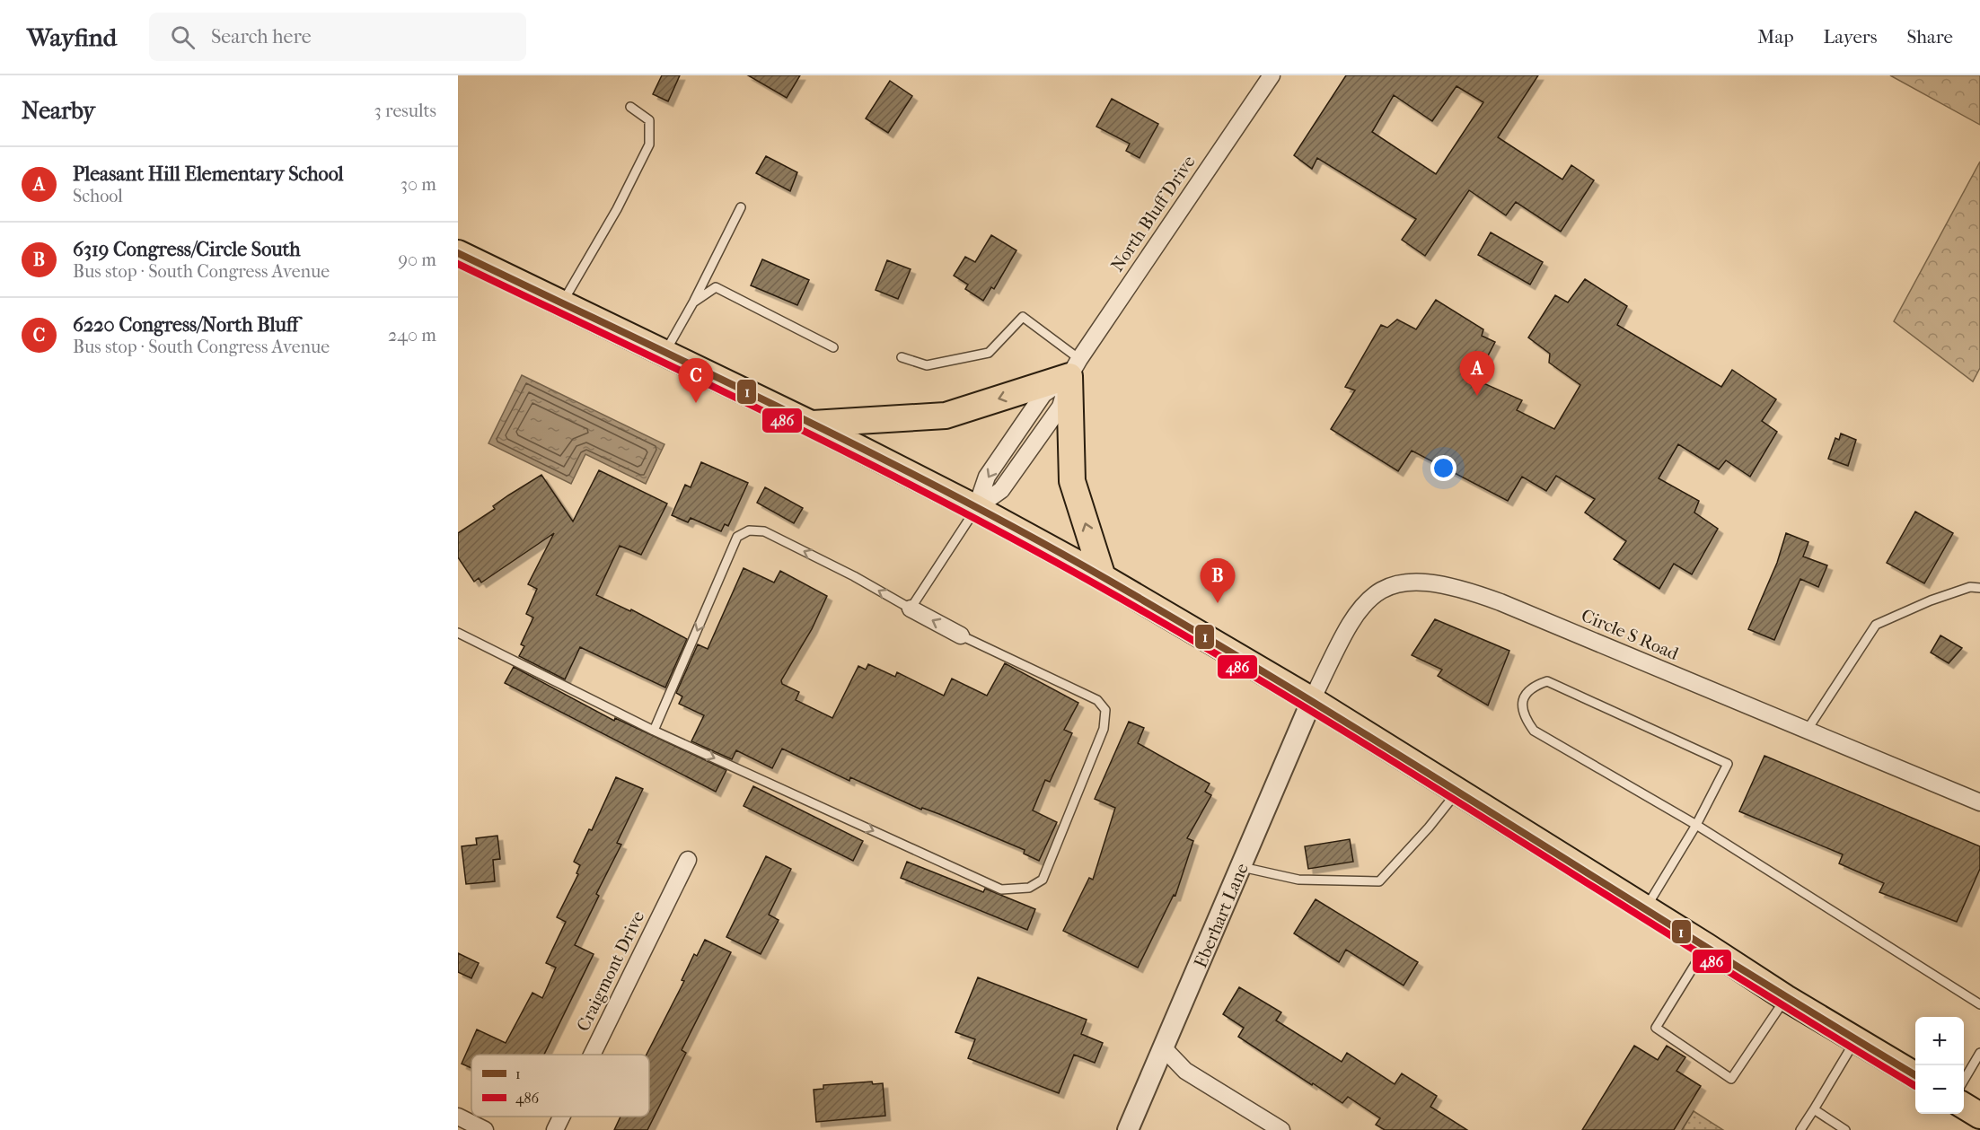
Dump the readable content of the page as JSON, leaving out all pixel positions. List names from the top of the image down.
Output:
{
  "streets": {
    "street": [
      "North Bluff Drive",
      "Circle S Road",
      "Eberhart Lane",
      "Craigmont Drive"
    ]
  },
  "crossings": [
    ["Circle S Road", "Eberhart Lane"]
  ],
  "lines": ["transit line 1", "transit line 486"],
  "legend": ["1", "486"],
  "page": {
    "header": "Wayfind",
    "search": "Search here",
    "nav": ["Map", "Layers", "Share"],
    "heading": ["Nearby", "3 results"],
    "list": [
      {
        "mark": "A",
        "name": "Pleasant Hill Elementary School",
        "note": "School",
        "value": "30 m"
      },
      {
        "mark": "B",
        "name": "6319 Congress/Circle South",
        "note": "Bus stop · South Congress Avenue",
        "value": "90 m"
      },
      {
        "mark": "C",
        "name": "6220 Congress/North Bluff",
        "note": "Bus stop · South Congress Avenue",
        "value": "240 m"
      }
    ],
    "pins": ["A", "C", "B"],
    "map_buttons": ["+", "−"]
  }
}
